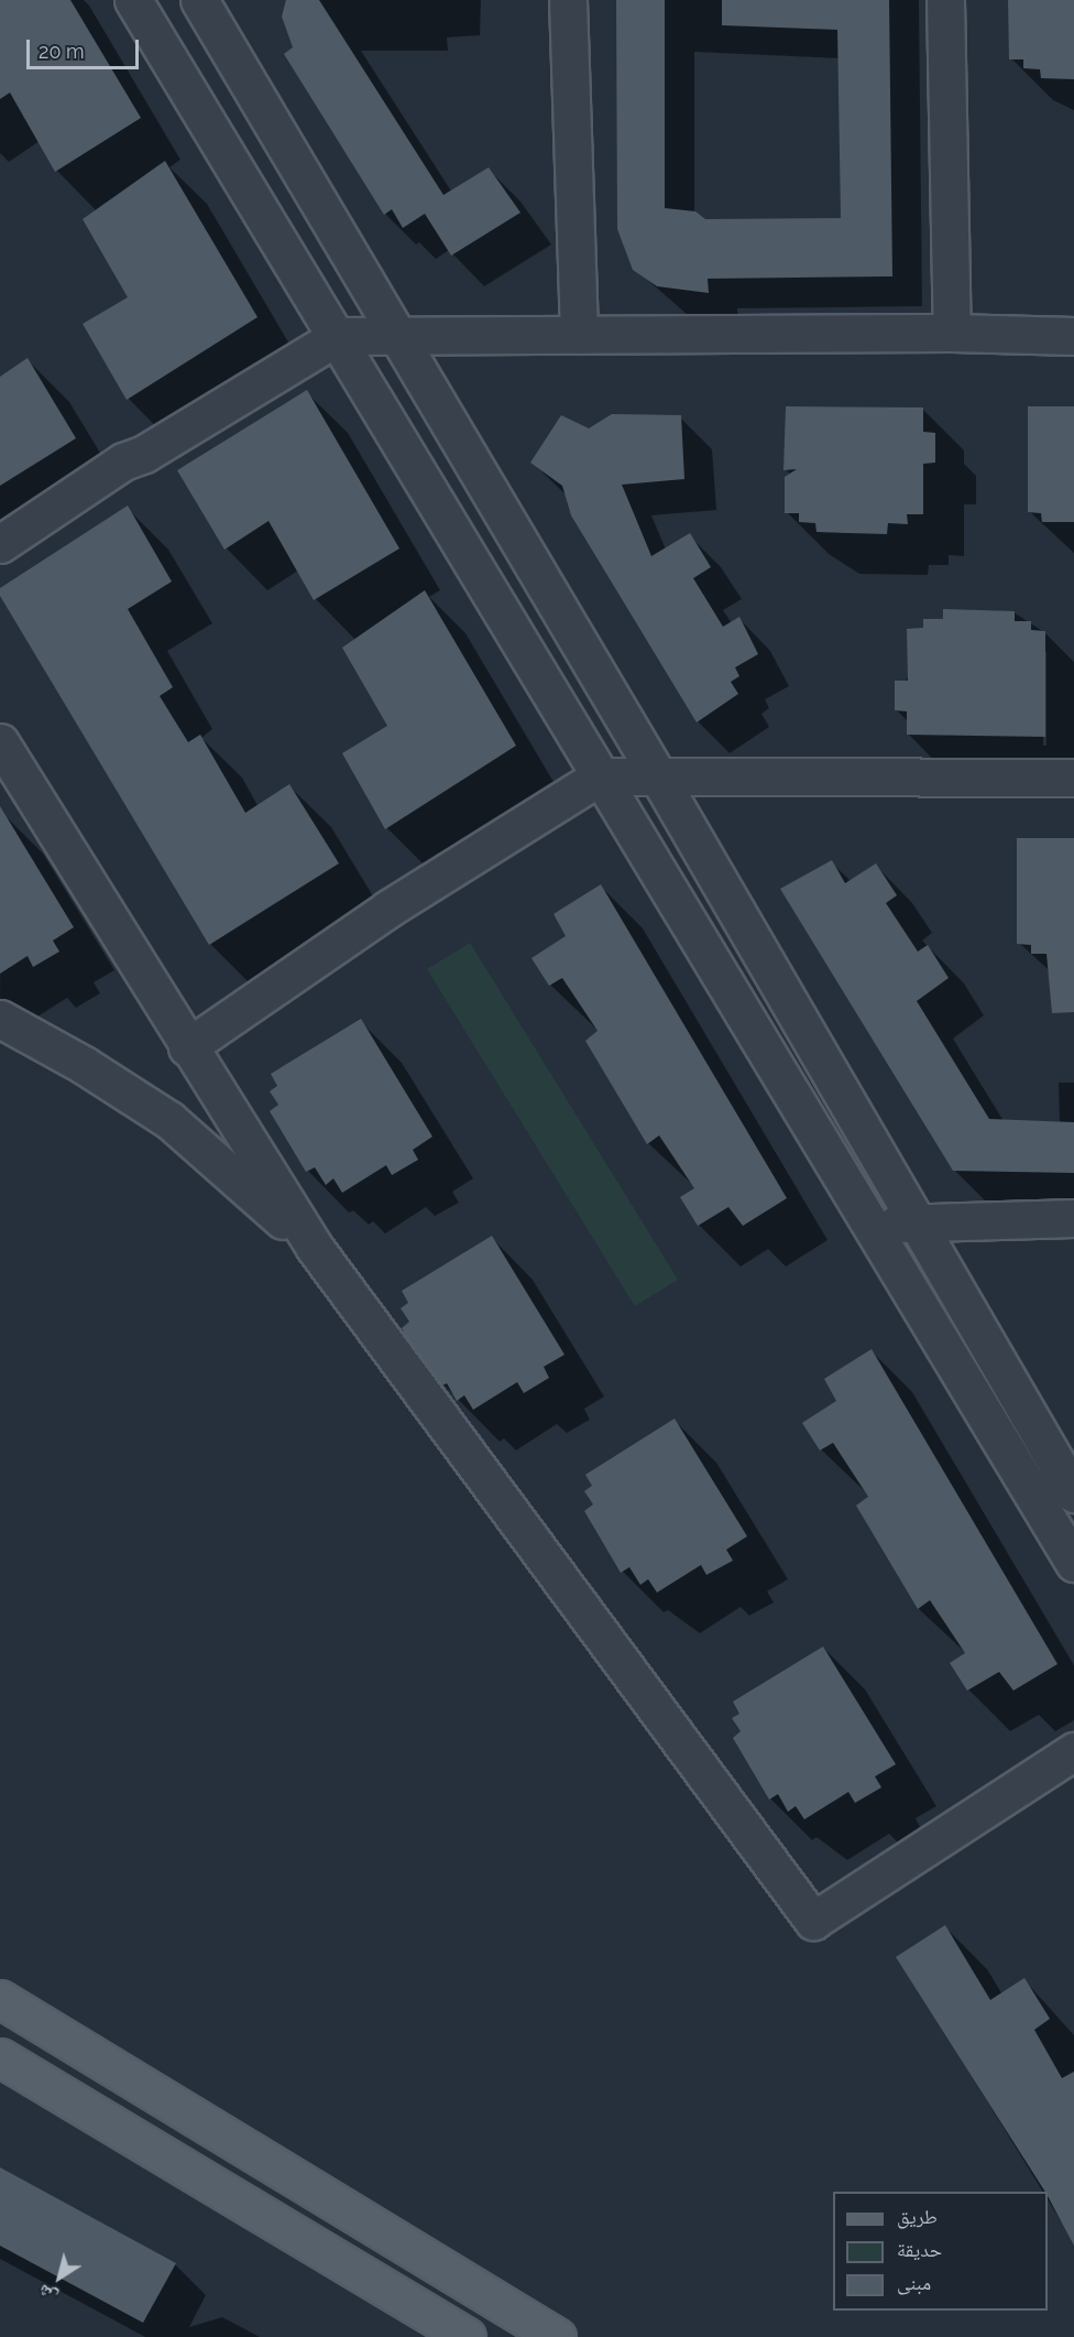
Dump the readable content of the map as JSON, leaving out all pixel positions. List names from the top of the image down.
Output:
{
  "legend": ["طريق", "حديقة", "مبنى"],
  "scale_bar": "20 m",
  "north": "bottom left"
}
